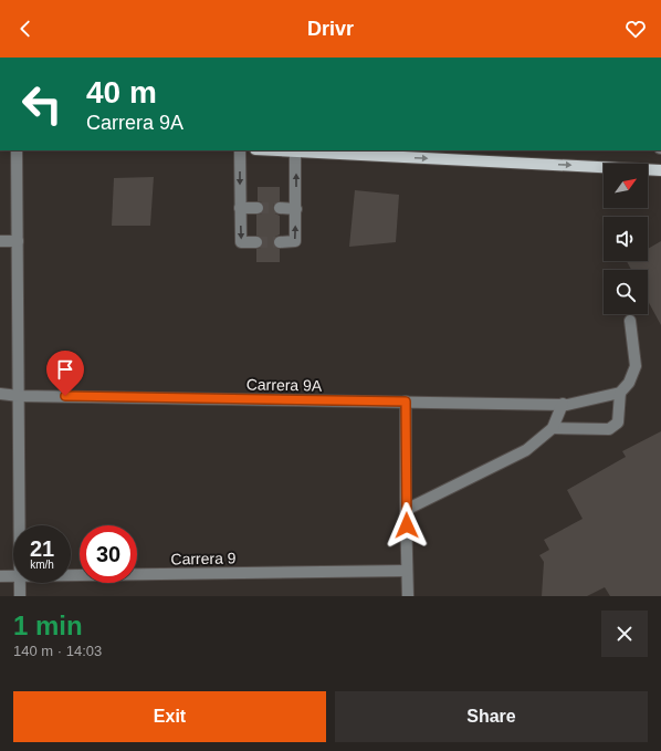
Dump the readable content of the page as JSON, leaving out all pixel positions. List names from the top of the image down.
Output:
{
  "streets": {
    "street": ["Carrera 9A", "Carrera 9"]
  },
  "north": "top right",
  "page": {
    "header": "Drivr",
    "turn": ["40 m", "Carrera 9A"],
    "speed": "21 km/h",
    "limit": "30",
    "heading": ["1 min", "140 m · 14:03"],
    "buttons": ["Exit", "Share"]
  }
}
